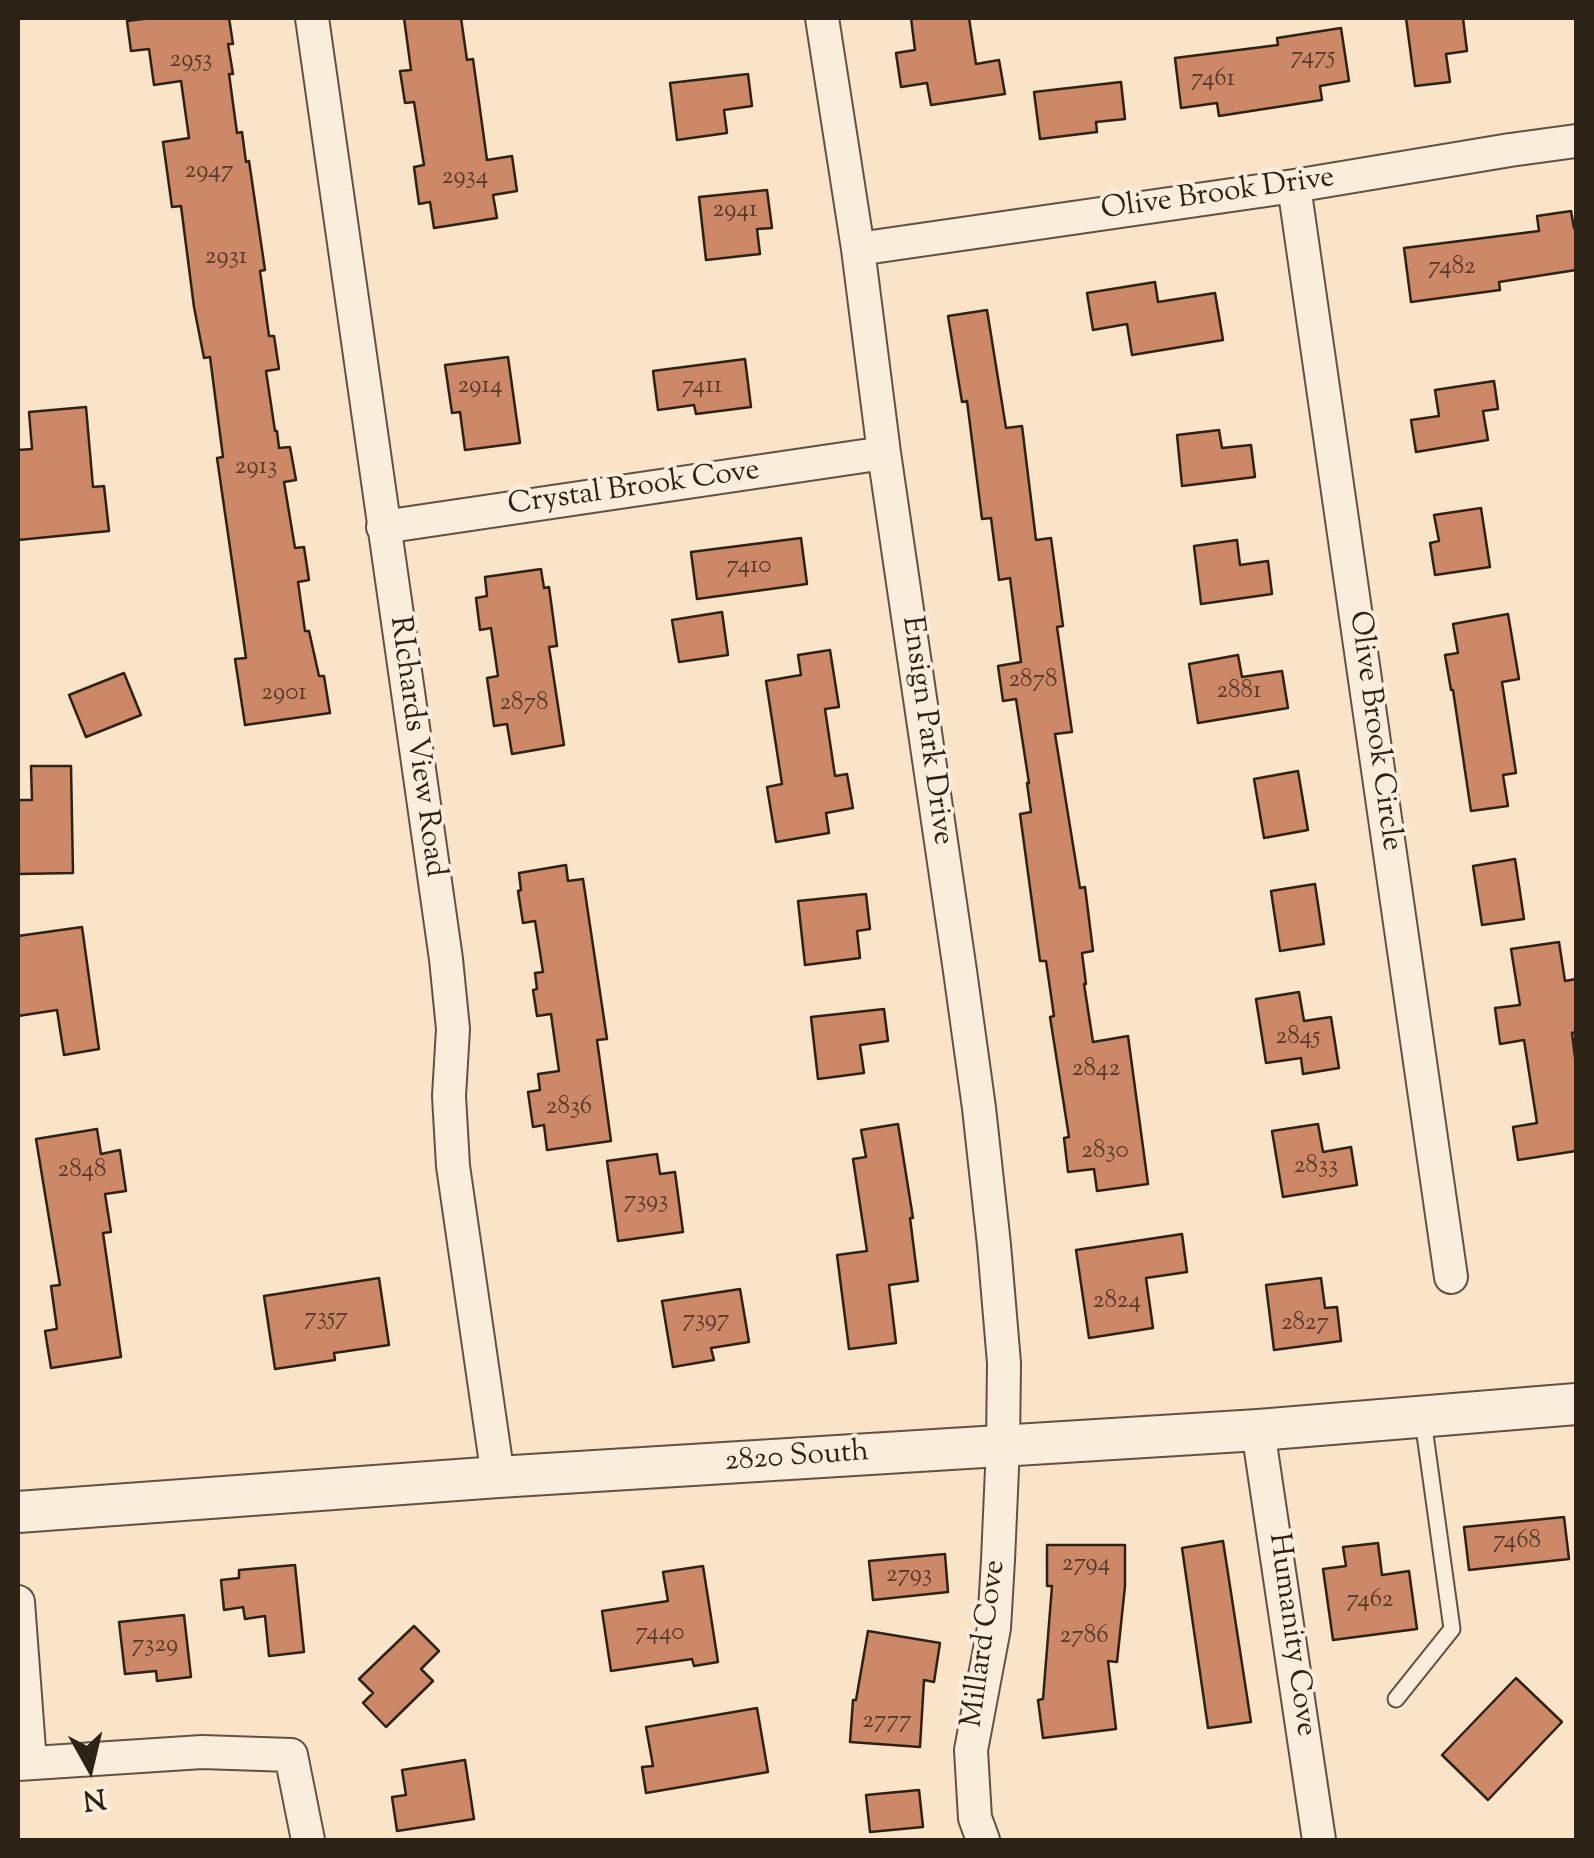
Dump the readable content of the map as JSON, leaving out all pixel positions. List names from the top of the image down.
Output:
{
  "streets": {
    "street": [
      "Olive Brook Drive",
      "Crystal Brook Cove",
      "Ensign Park Drive",
      "Olive Brook Circle",
      "RIchards View Road",
      "2820 South",
      "Humanity Cove",
      "Millard Cove"
    ]
  },
  "crossings": [
    ["Olive Brook Drive", "Ensign Park Drive"],
    ["Olive Brook Drive", "Olive Brook Circle"],
    ["Crystal Brook Cove", "Ensign Park Drive"],
    ["Crystal Brook Cove", "RIchards View Road"],
    ["Ensign Park Drive", "2820 South"],
    ["Ensign Park Drive", "Millard Cove"],
    ["RIchards View Road", "2820 South"],
    ["2820 South", "Humanity Cove"],
    ["2820 South", "Millard Cove"]
  ],
  "house_numbers": [
    "7475",
    "2953",
    "7461",
    "2947",
    "2934",
    "2941",
    "2931",
    "7482",
    "2914",
    "7411",
    "2913",
    "7410",
    "2878",
    "2881",
    "2901",
    "2878",
    "2845",
    "2842",
    "2836",
    "2830",
    "2833",
    "2848",
    "7393",
    "2824",
    "7357",
    "7397",
    "2827",
    "7468",
    "2794",
    "2793",
    "7462",
    "7440",
    "2786",
    "7329",
    "2777"
  ],
  "north": "bottom"
}
